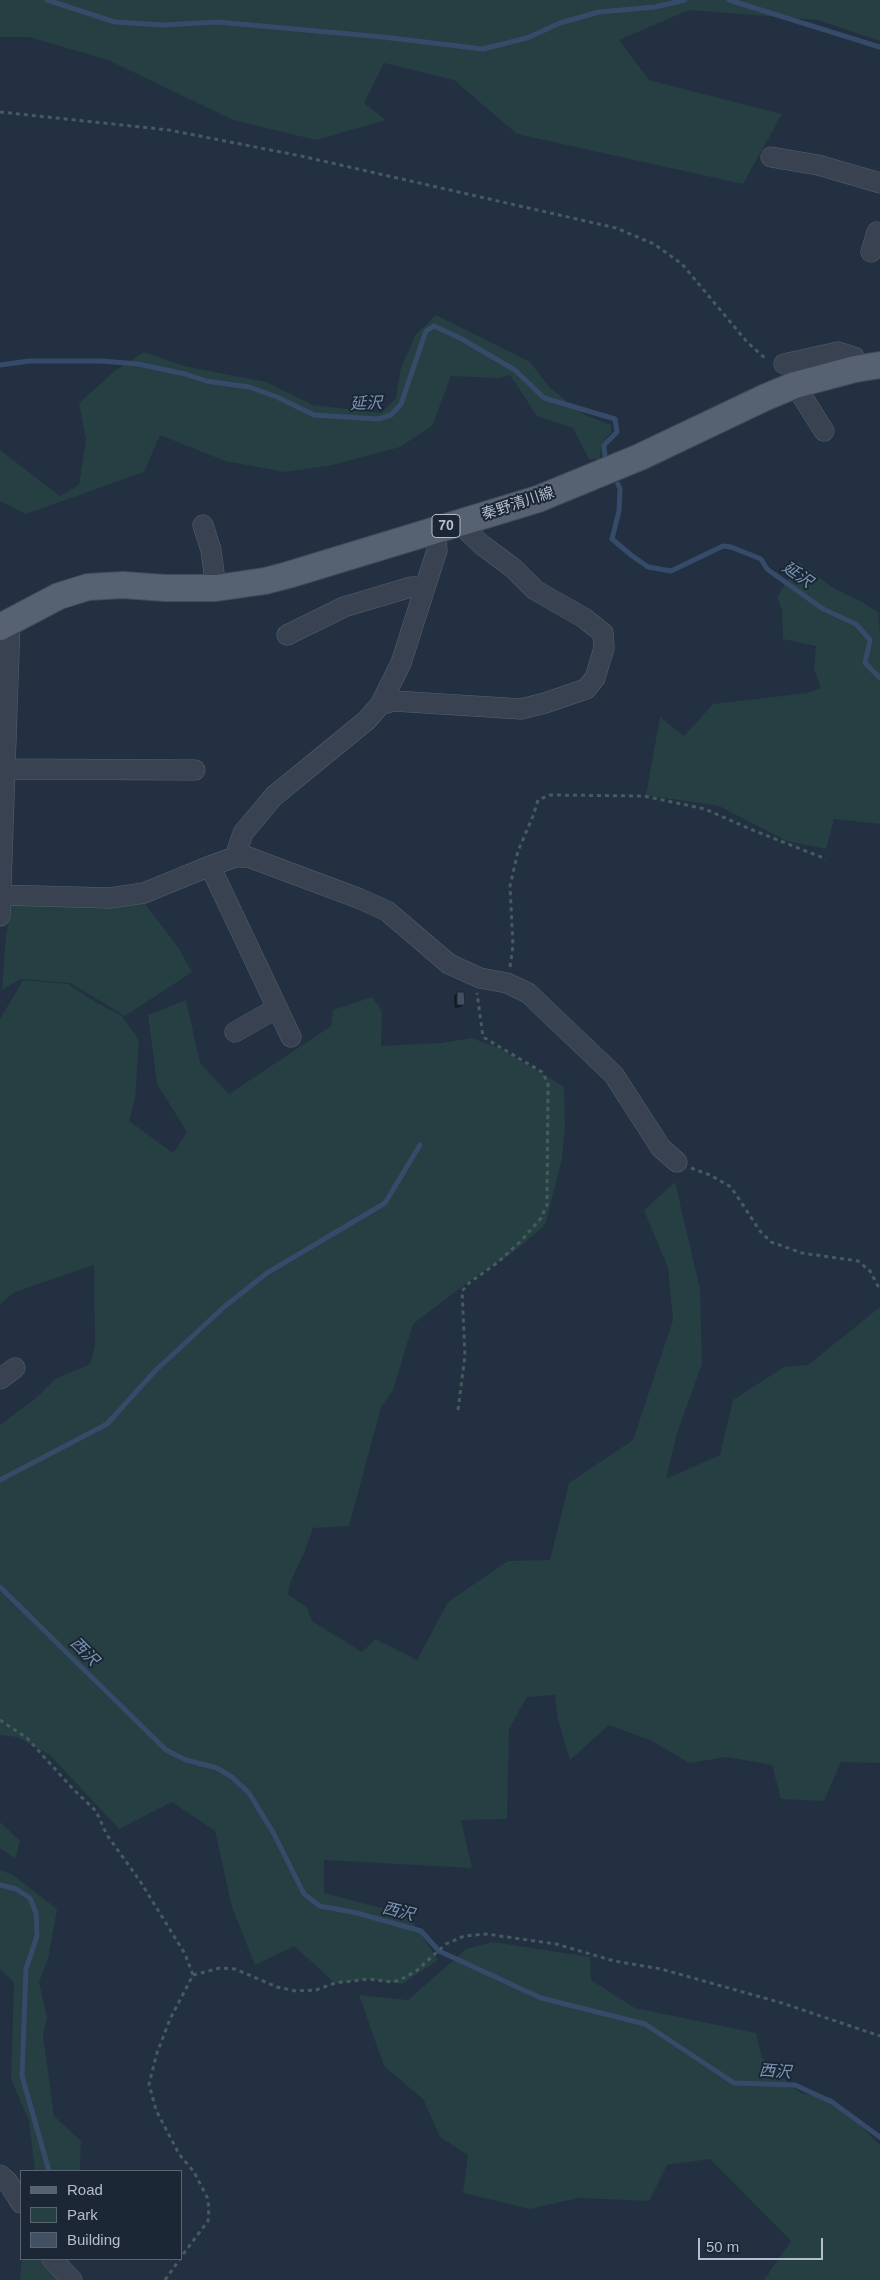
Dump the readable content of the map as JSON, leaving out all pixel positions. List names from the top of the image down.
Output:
{
  "streets": {
    "main road": ["秦野清川線", "70"]
  },
  "water": ["延沢", "西沢"],
  "legend": ["Road", "Park", "Building"],
  "scale_bar": "50 m"
}
